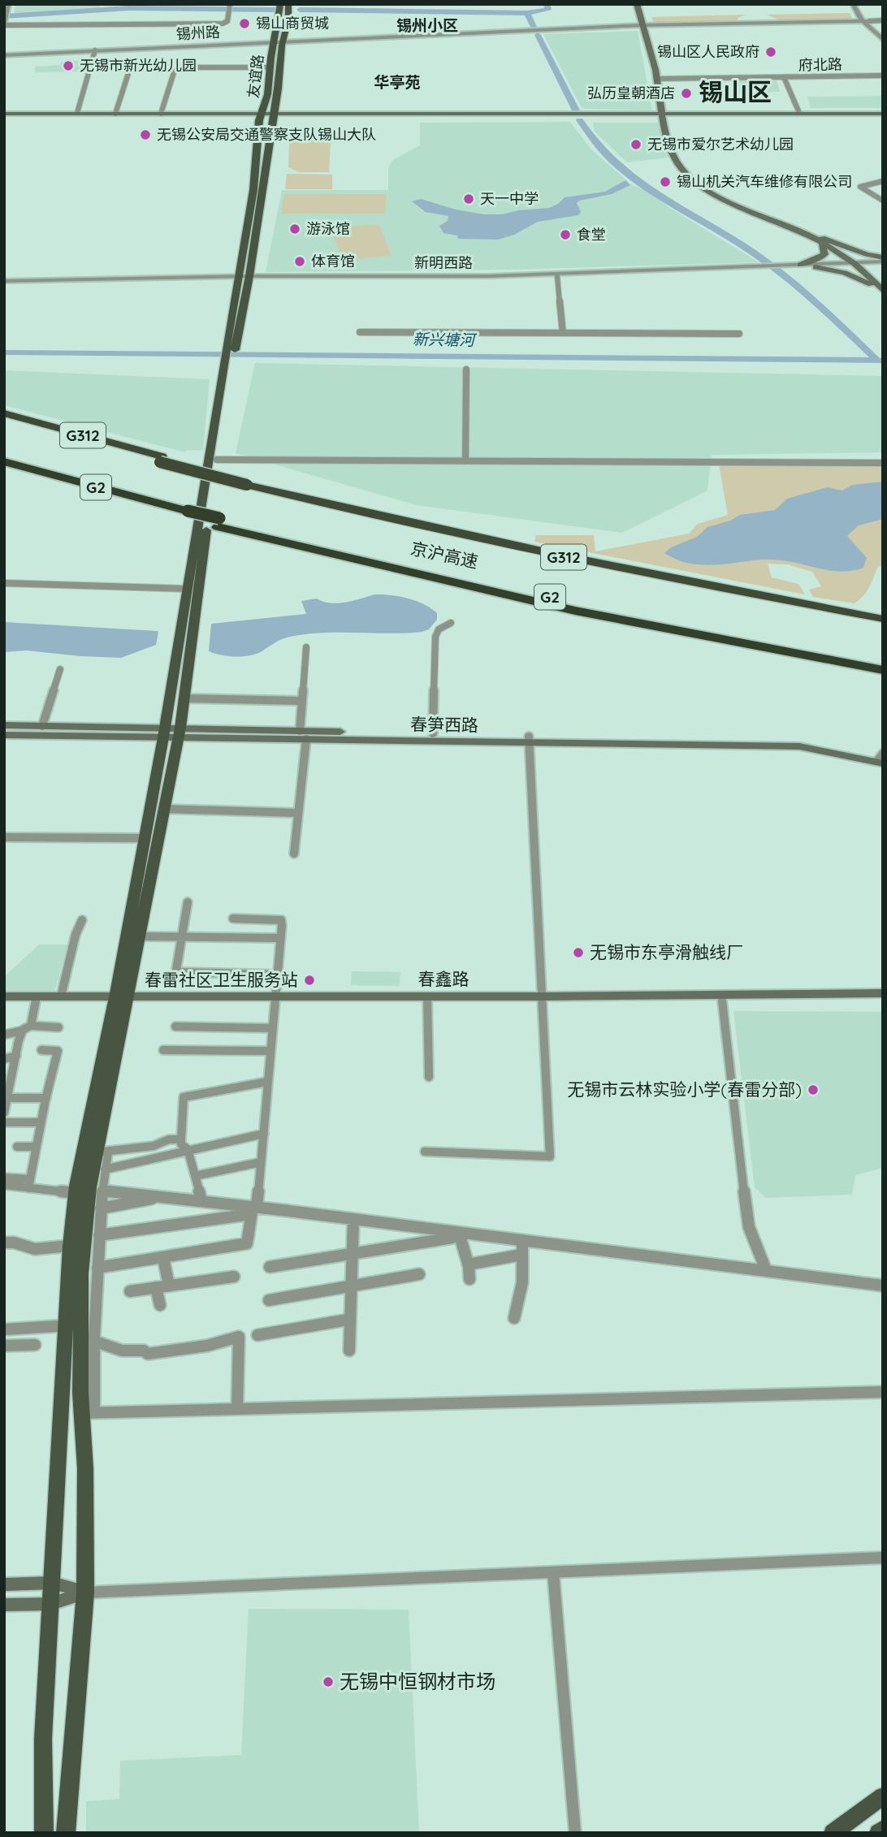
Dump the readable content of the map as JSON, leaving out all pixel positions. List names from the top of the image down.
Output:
{
  "streets": {
    "highway": ["G312", "G2", "京沪高速"],
    "main road": ["友谊路", "春笋西路", "春鑫路"],
    "street": ["锡州路", "府北路", "新明西路"]
  },
  "crossings": [
    ["锡州路", "友谊路"]
  ],
  "districts": ["锡州小区", "华亭苑", "锡山区"],
  "water": ["新兴塘河"],
  "places": [
    "锡山商贸城",
    "锡山区人民政府",
    "无锡市新光幼儿园",
    "弘历皇朝酒店",
    "无锡公安局交通警察支队锡山大队",
    "无锡市爱尔艺术幼儿园",
    "锡山机关汽车维修有限公司",
    "天一中学",
    "游泳馆",
    "食堂",
    "体育馆",
    "无锡市东亭滑触线厂",
    "春雷社区卫生服务站",
    "无锡市云林实验小学(春雷分部)",
    "无锡中恒钢材市场"
  ]
}
